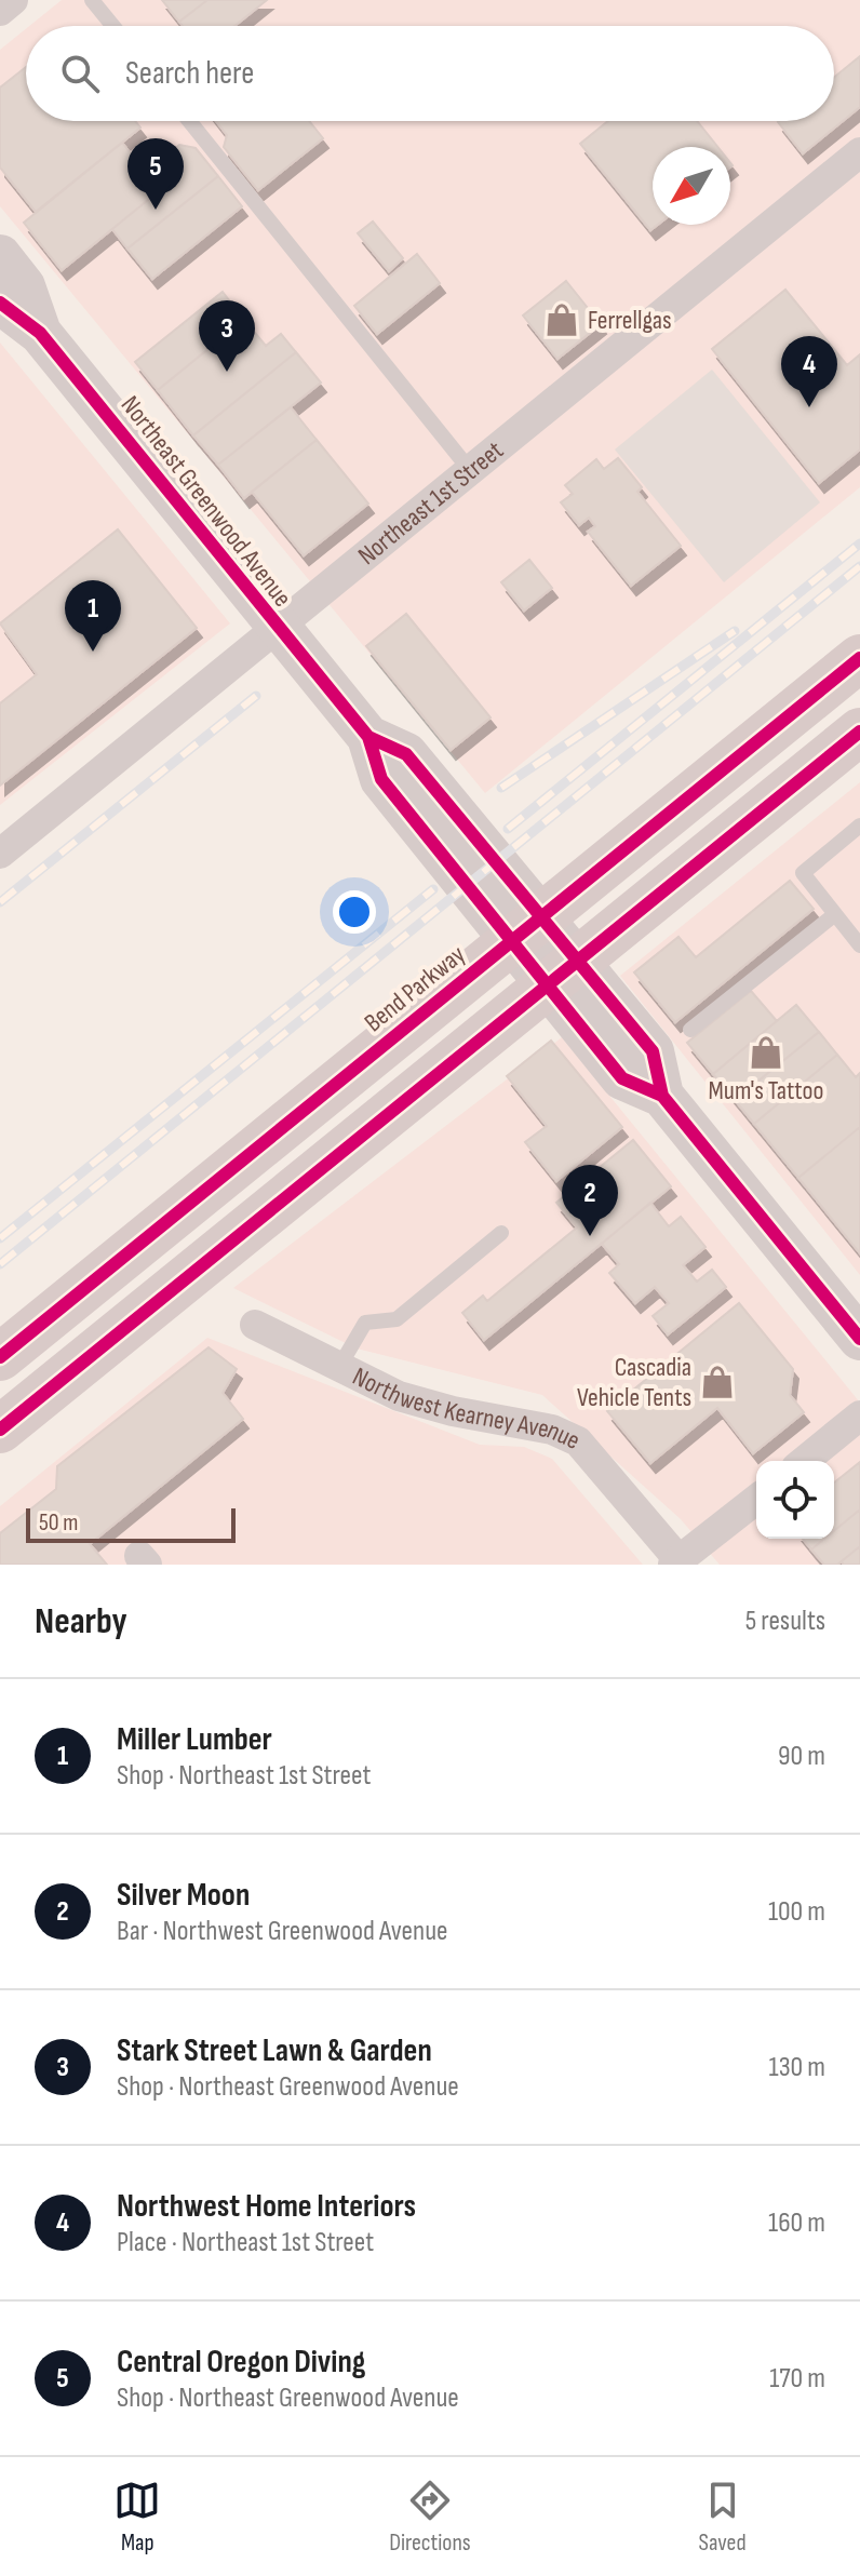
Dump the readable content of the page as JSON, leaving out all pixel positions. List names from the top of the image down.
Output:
{
  "streets": {
    "highway": ["Bend Parkway"],
    "main road": ["Northeast Greenwood Avenue"],
    "street": ["Northeast 1st Street", "Northwest Kearney Avenue"]
  },
  "crossings": [
    ["Northeast Greenwood Avenue", "Northeast 1st Street"]
  ],
  "places": {
    "shop": ["Ferrellgas", "Mum's Tattoo", "Cascadia Vehicle Tents"]
  },
  "scale_bar": "50 m",
  "north": "bottom left",
  "page": {
    "search": "Search here",
    "pins": [
      "5",
      "3",
      "4",
      "1",
      "2"
    ],
    "scale": "50 m",
    "heading": ["Nearby", "5 results"],
    "list": [
      {
        "mark": "1",
        "name": "Miller Lumber",
        "note": "Shop · Northeast 1st Street",
        "value": "90 m"
      },
      {
        "mark": "2",
        "name": "Silver Moon",
        "note": "Bar · Northwest Greenwood Avenue",
        "value": "100 m"
      },
      {
        "mark": "3",
        "name": "Stark Street Lawn & Garden",
        "note": "Shop · Northeast Greenwood Avenue",
        "value": "130 m"
      },
      {
        "mark": "4",
        "name": "Northwest Home Interiors",
        "note": "Place · Northeast 1st Street",
        "value": "160 m"
      },
      {
        "mark": "5",
        "name": "Central Oregon Diving",
        "note": "Shop · Northeast Greenwood Avenue",
        "value": "170 m"
      }
    ],
    "nav": ["Map", "Directions", "Saved"]
  }
}
